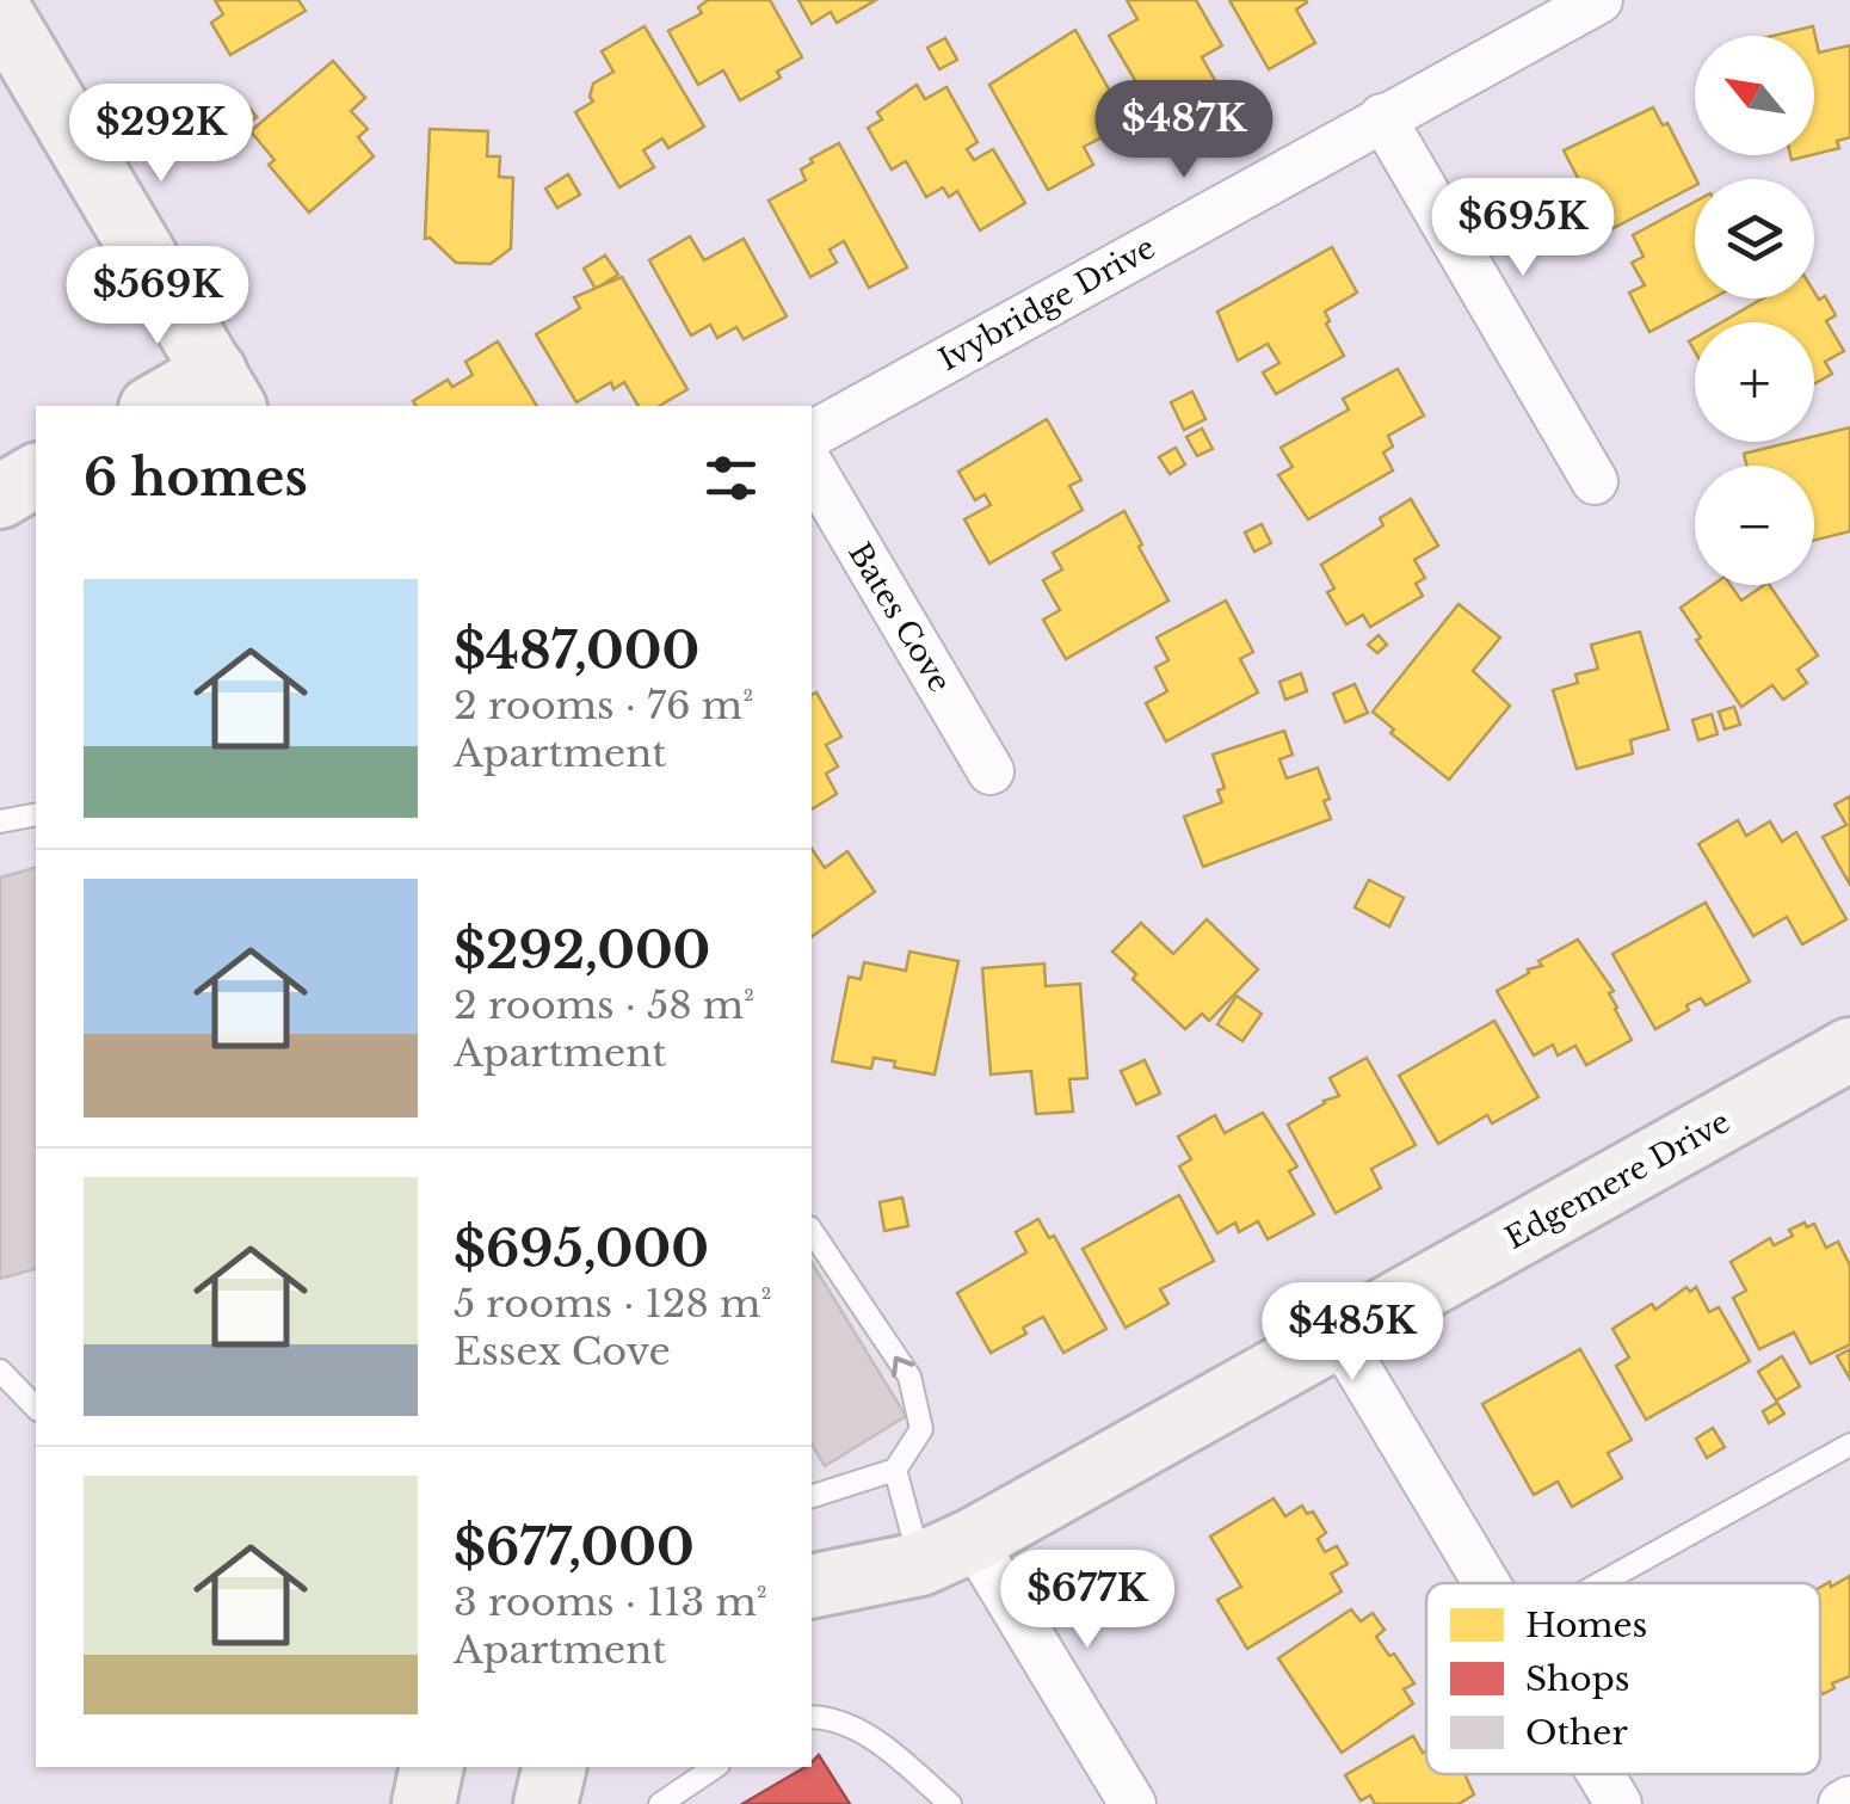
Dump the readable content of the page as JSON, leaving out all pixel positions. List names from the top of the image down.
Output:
{
  "streets": {
    "street": ["Ivybridge Drive", "Bates Cove", "Edgemere Drive"]
  },
  "legend": ["Homes", "Shops", "Other"],
  "north": "top left",
  "page": {
    "map_buttons": ["+", "−"],
    "price": [
      "$487K",
      "$292K",
      "$695K",
      "$569K",
      "$485K",
      "$677K"
    ],
    "heading": "6 homes",
    "list": [
      {
        "name": "$487,000",
        "note": "2 rooms · 76 m² · Apartment"
      },
      {
        "name": "$292,000",
        "note": "2 rooms · 58 m² · Apartment"
      },
      {
        "name": "$695,000",
        "note": "5 rooms · 128 m² · Essex Cove"
      },
      {
        "name": "$677,000",
        "note": "3 rooms · 113 m² · Apartment"
      }
    ]
  }
}
